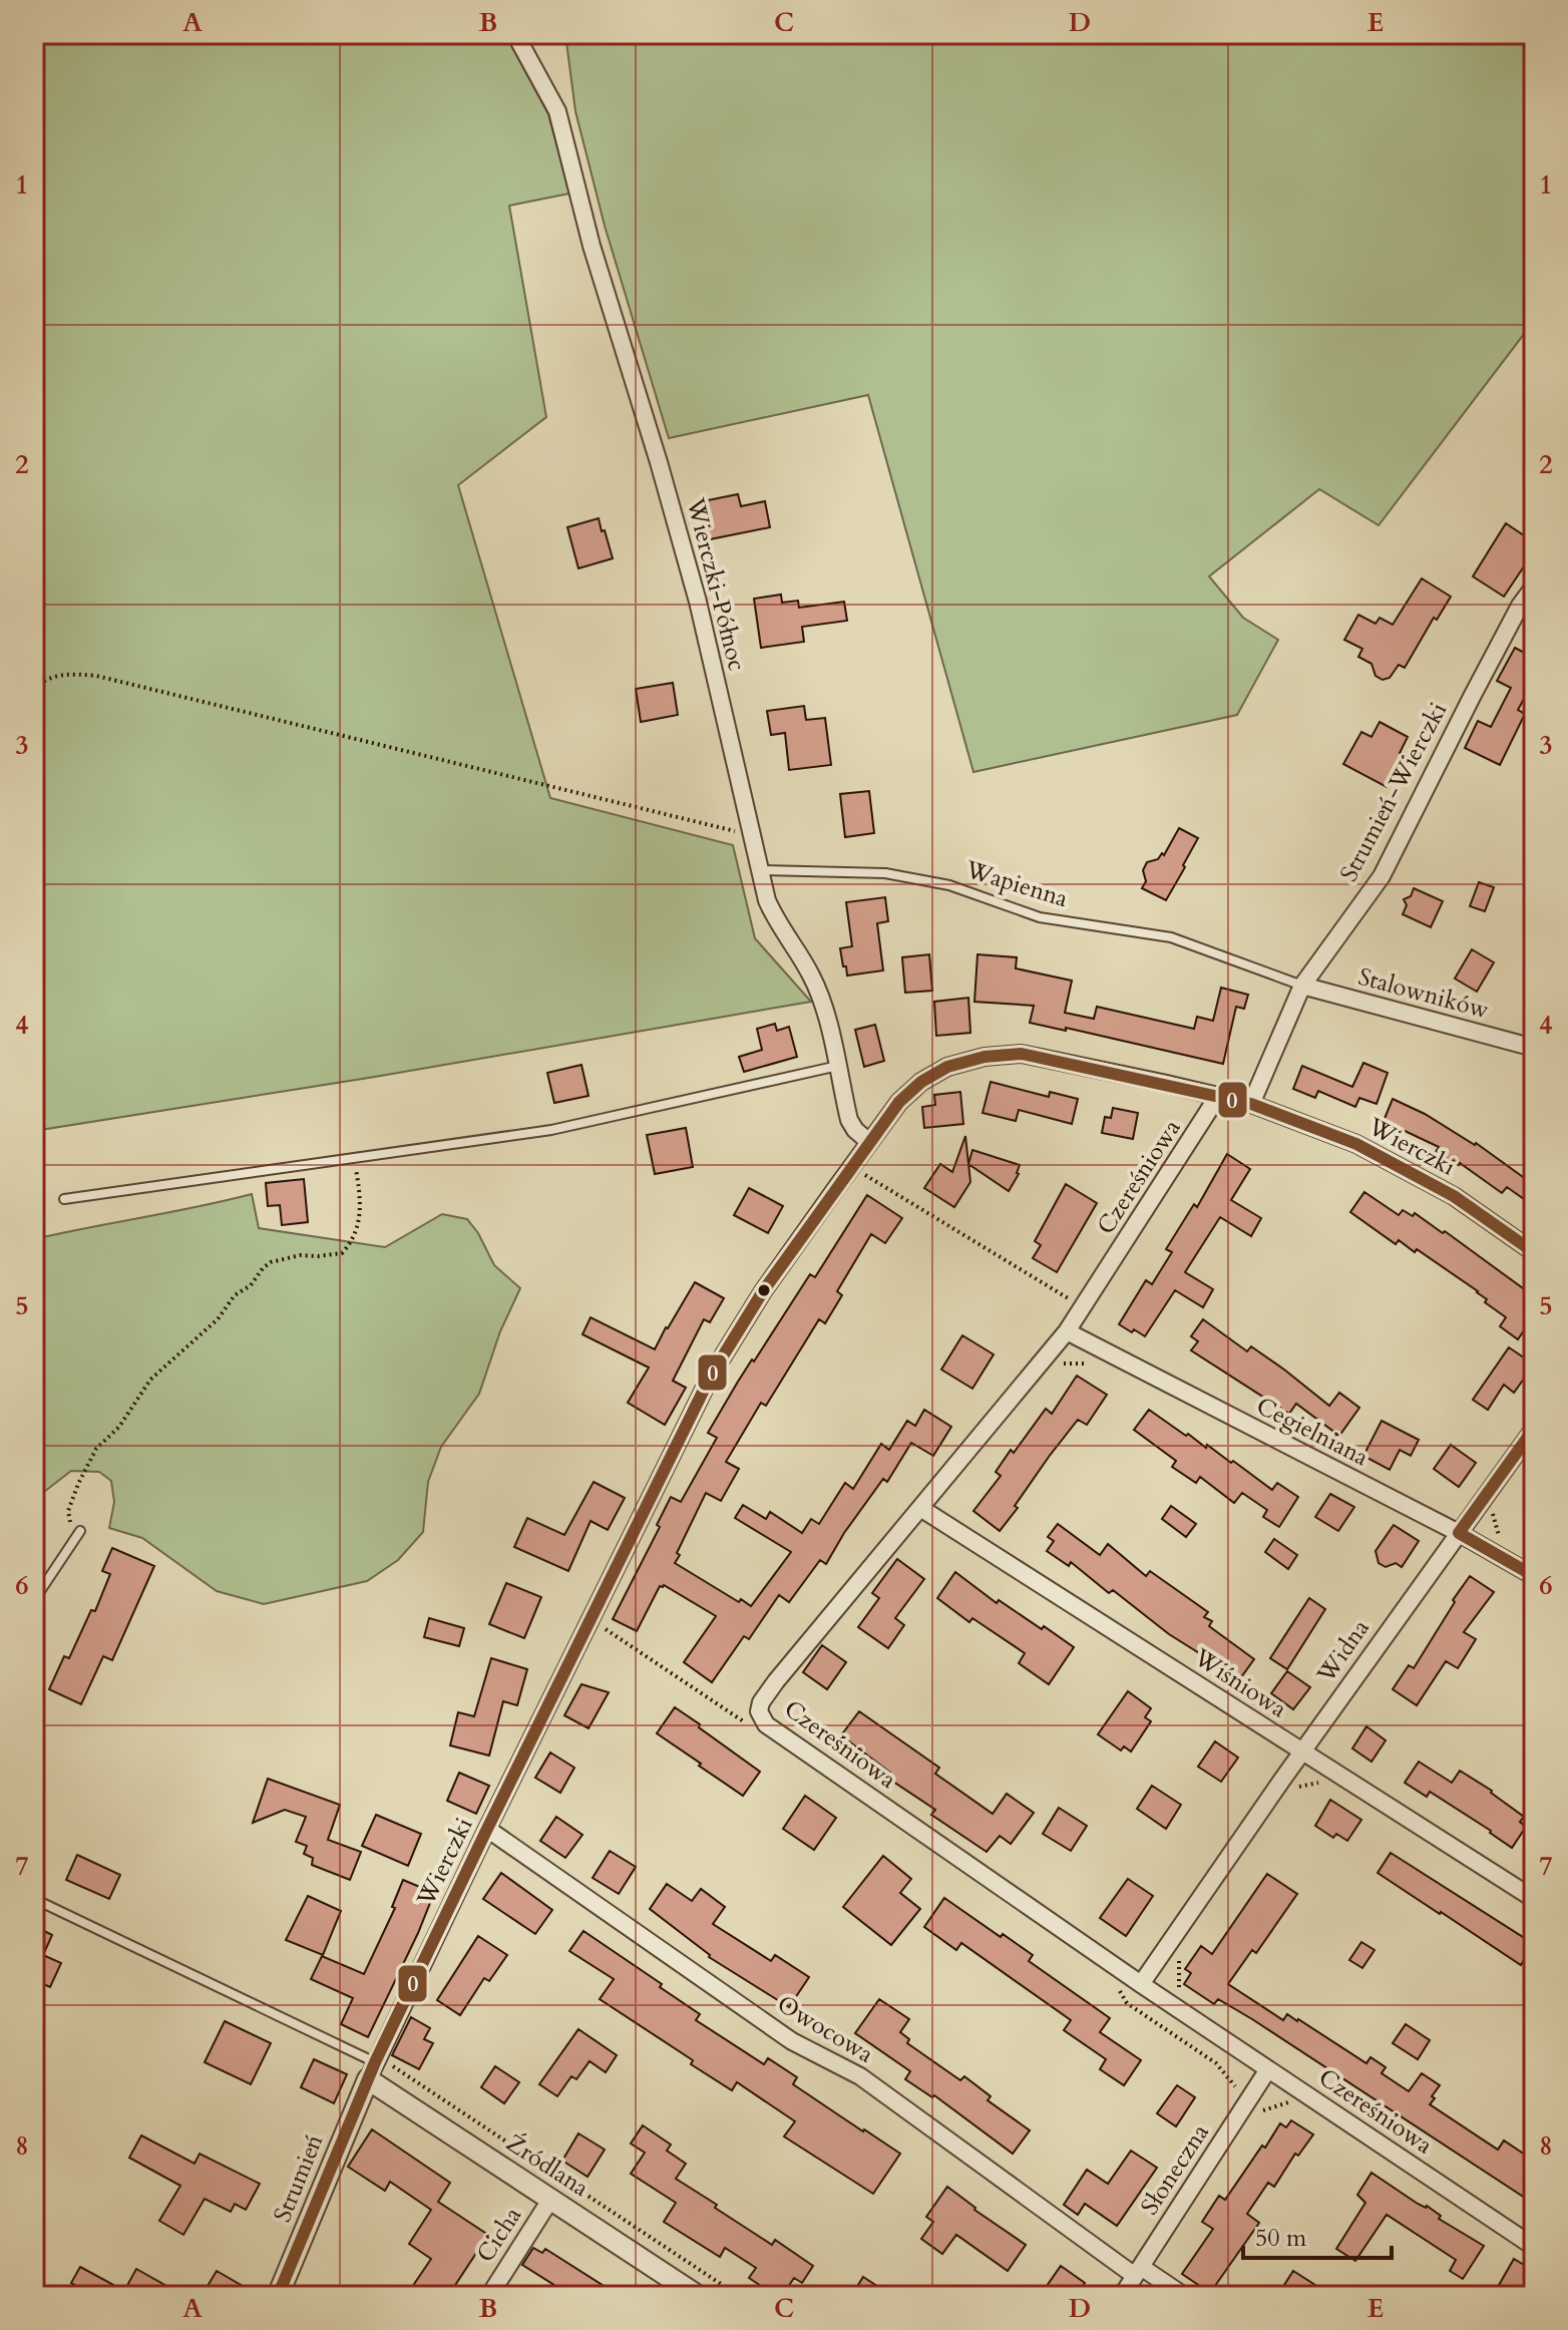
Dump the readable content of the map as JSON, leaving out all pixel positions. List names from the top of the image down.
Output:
{
  "streets": {
    "street": [
      "Wierczki-Północ",
      "Strumień-Wierczki",
      "Stalowników",
      "Wierczki",
      "Czereśniowa",
      "Cegielniana",
      "Widna",
      "Wiśniowa",
      "Owocowa",
      "Źródlana",
      "Słoneczna",
      "Strumień",
      "Cicha"
    ],
    "lane": ["Wapienna"]
  },
  "crossings": [
    ["Wierczki-Północ", "Wapienna"],
    ["Wierczki-Północ", "Wierczki"],
    ["Strumień-Wierczki", "Wapienna"],
    ["Strumień-Wierczki", "Stalowników"],
    ["Strumień-Wierczki", "Wierczki"],
    ["Wapienna", "Stalowników"],
    ["Wierczki", "Czereśniowa"],
    ["Wierczki", "Owocowa"],
    ["Wierczki", "Źródlana"],
    ["Wierczki", "Strumień"],
    ["Czereśniowa", "Cegielniana"],
    ["Czereśniowa", "Widna"],
    ["Czereśniowa", "Wiśniowa"],
    ["Czereśniowa", "Słoneczna"],
    ["Cegielniana", "Widna"],
    ["Widna", "Wiśniowa"],
    ["Owocowa", "Słoneczna"],
    ["Źródlana", "Strumień"],
    ["Źródlana", "Cicha"]
  ],
  "lines": ["transit line 0"],
  "scale_bar": "50 m",
  "grid": {
    "columns": [
      "A",
      "B",
      "C",
      "D",
      "E"
    ],
    "rows": [
      "1",
      "2",
      "3",
      "4",
      "5",
      "6",
      "7",
      "8"
    ]
  }
}
